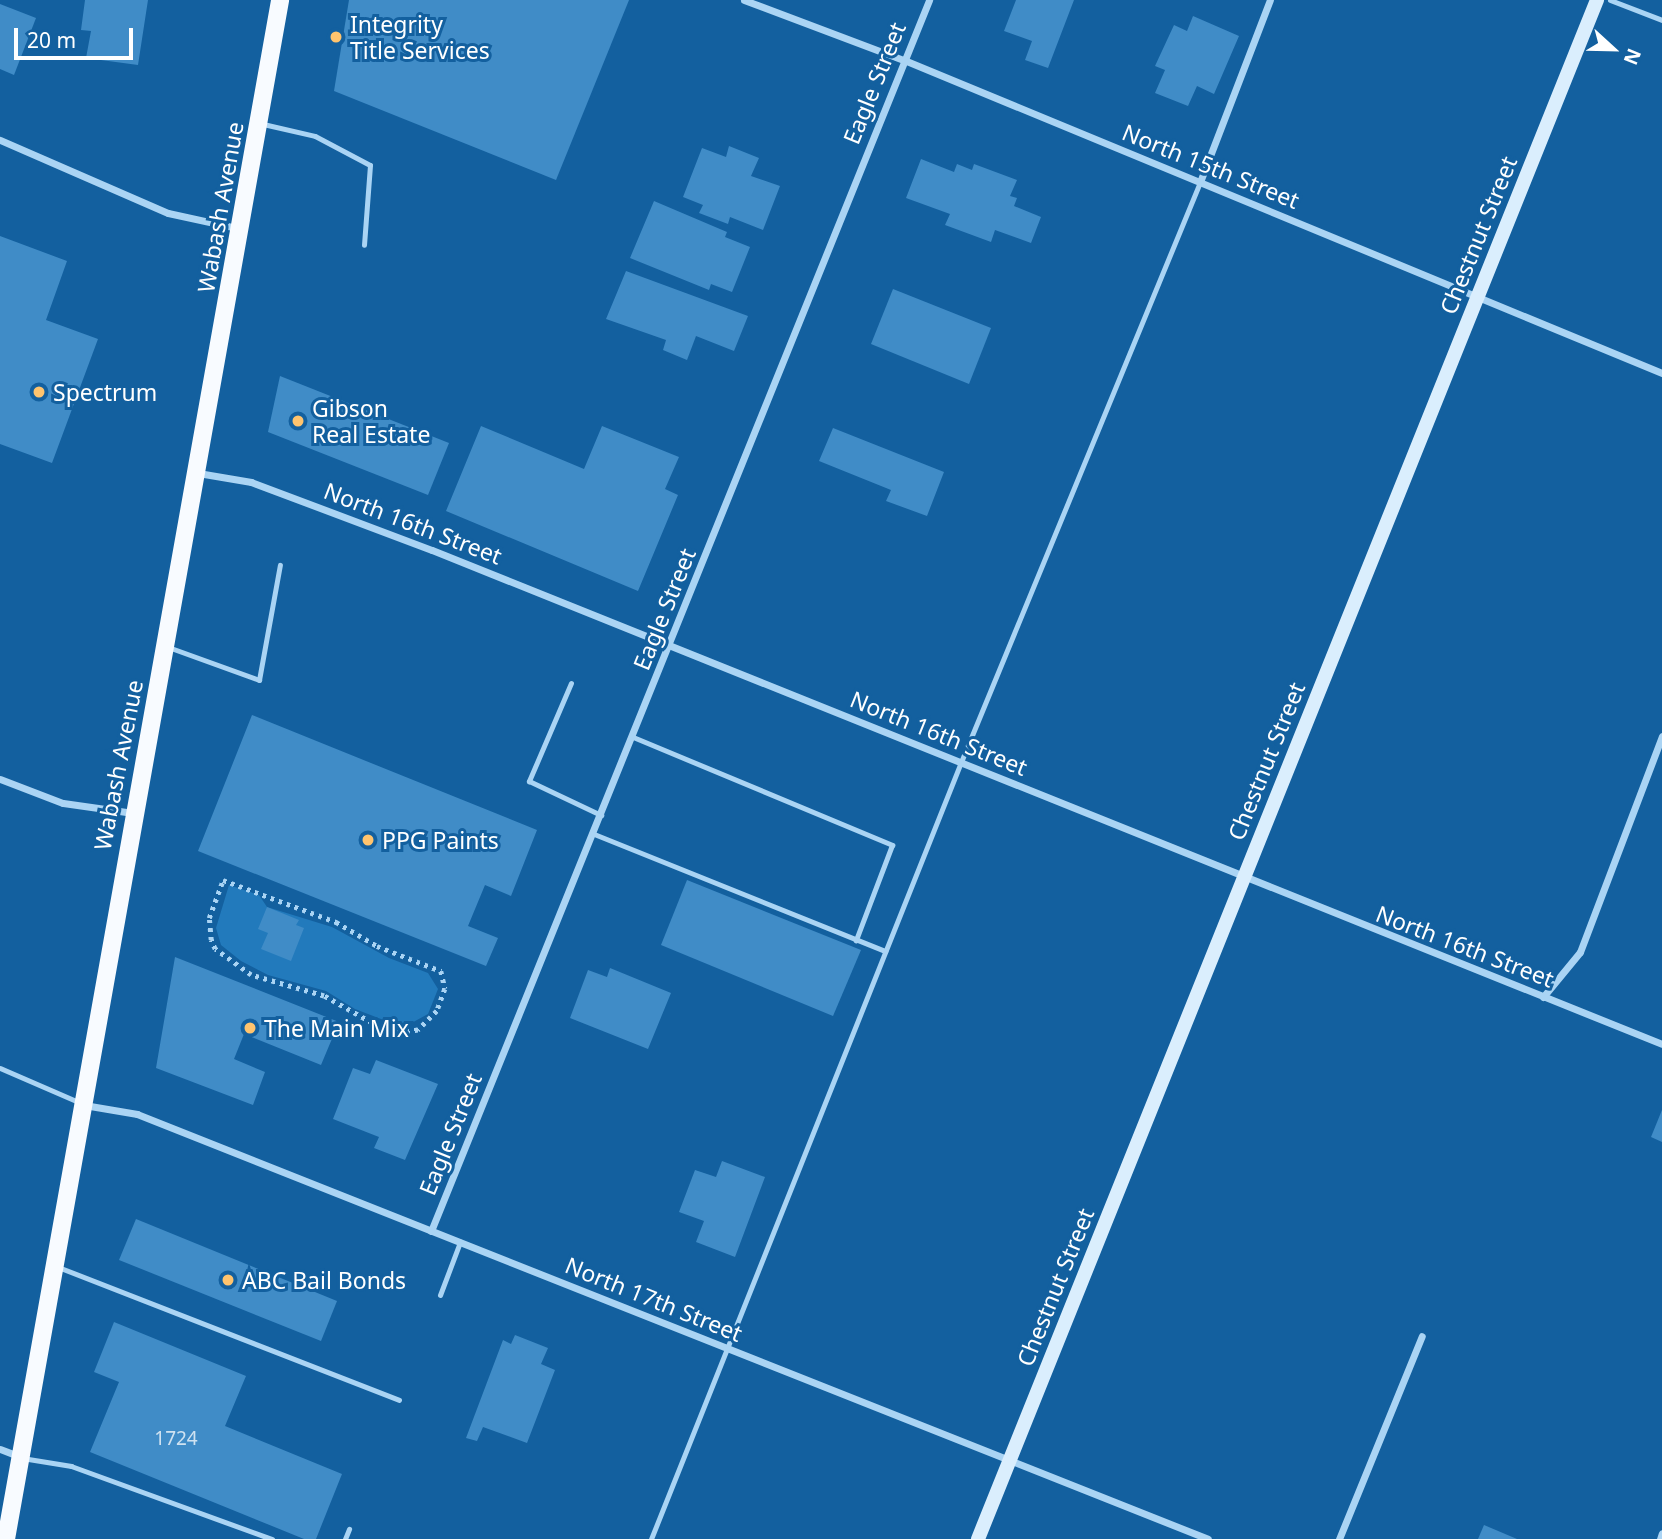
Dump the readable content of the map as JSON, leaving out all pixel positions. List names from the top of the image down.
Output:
{
  "streets": {
    "main road": ["Wabash Avenue"],
    "street": [
      "Eagle Street",
      "North 15th Street",
      "Chestnut Street",
      "North 16th Street",
      "North 17th Street"
    ]
  },
  "crossings": [
    ["Eagle Street", "North 15th Street"],
    ["Eagle Street", "North 16th Street"],
    ["Eagle Street", "North 17th Street"],
    ["North 15th Street", "Chestnut Street"],
    ["Wabash Avenue", "North 16th Street"],
    ["Wabash Avenue", "North 17th Street"],
    ["Chestnut Street", "North 16th Street"],
    ["Chestnut Street", "North 17th Street"]
  ],
  "places": [
    "Integrity Title Services",
    "Spectrum",
    "Gibson Real Estate",
    "PPG Paints",
    "The Main Mix",
    "ABC Bail Bonds"
  ],
  "house_numbers": ["1724"],
  "scale_bar": "20 m",
  "north": "right"
}
